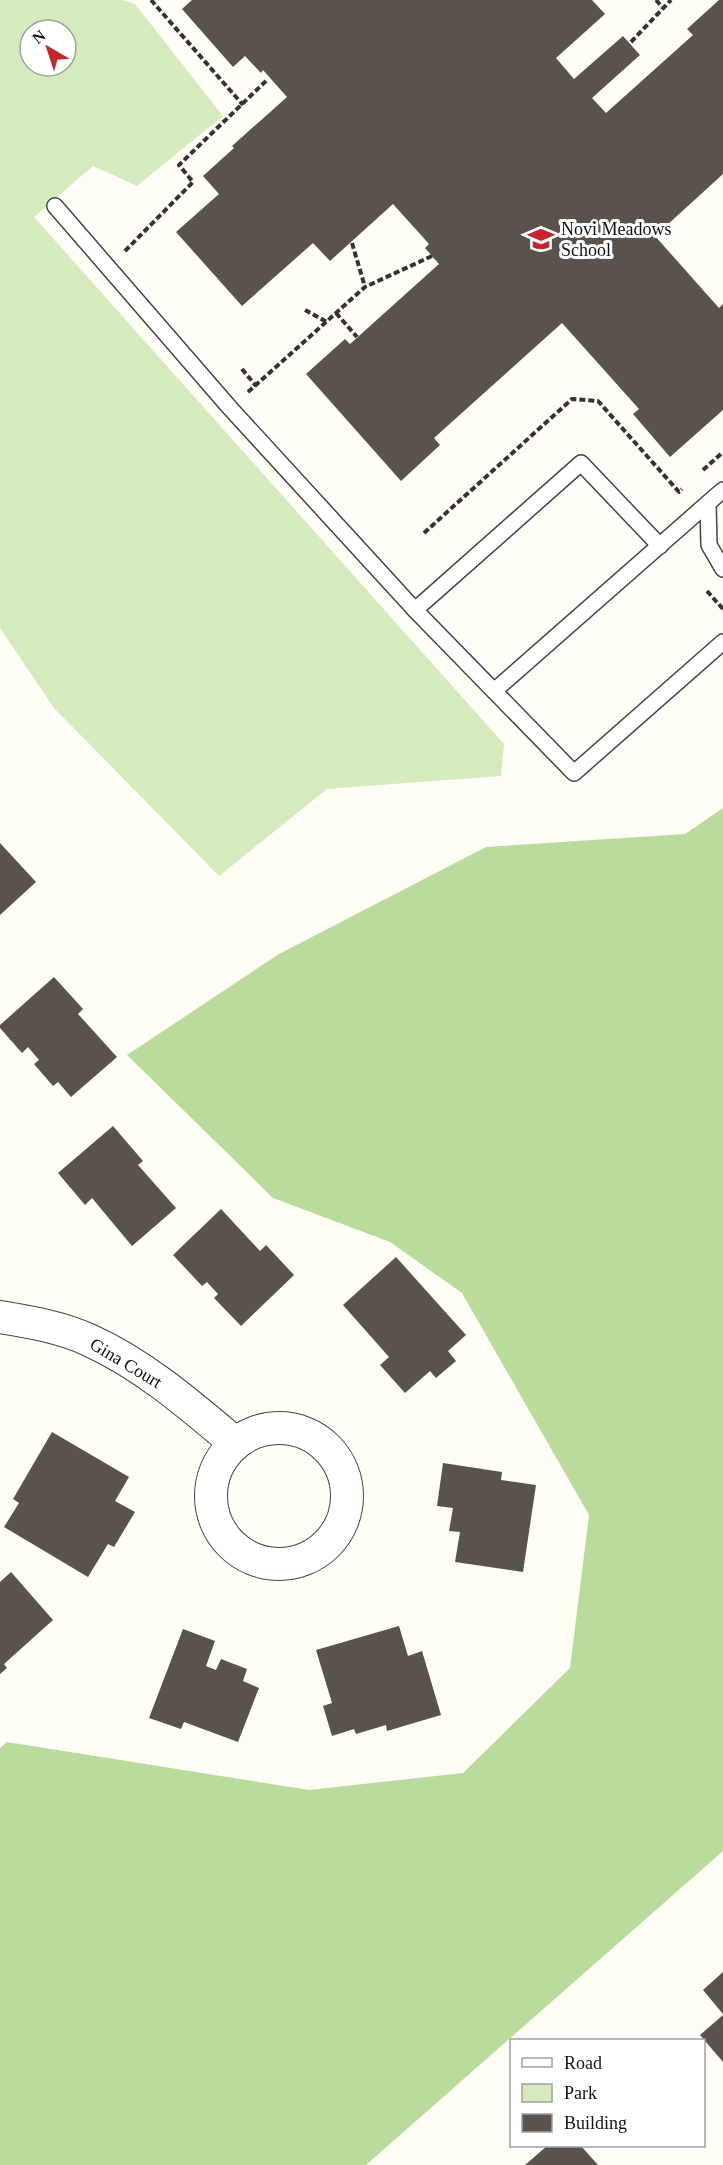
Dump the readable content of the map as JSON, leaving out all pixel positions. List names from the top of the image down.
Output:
{
  "streets": {
    "street": ["Gina Court"]
  },
  "places": {
    "school or university": ["Novi Meadows School"]
  },
  "legend": ["Road", "Park", "Building"],
  "north": "top left"
}
